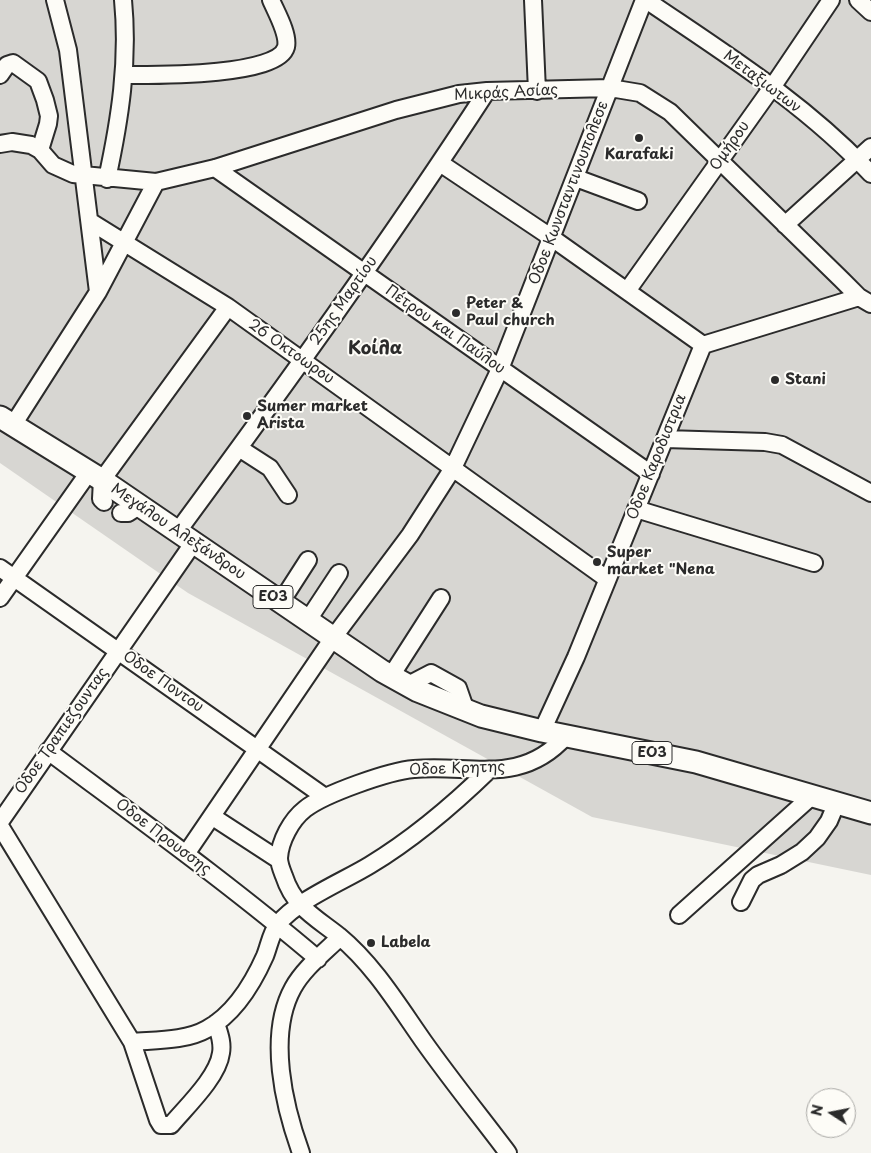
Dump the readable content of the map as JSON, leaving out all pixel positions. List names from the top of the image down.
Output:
{
  "streets": {
    "main road": ["Μεγάλου Αλεξάνδρου", "ΕΟ3"],
    "street": [
      "Μεταξιωτων",
      "Μικράς Ασίας",
      "Ομήρου",
      "Oδοε Κωνσταντινουπολεσε",
      "25ης Μαρτίου",
      "Πέτρου και Παύλου",
      "26 Οκτοωρου",
      "Oδοε Καροδιστρια",
      "Oδοε Ποντου",
      "Oδοε Τραπιεζουντας",
      "Oδοε Κρητης",
      "Oδοε Προυσσης"
    ]
  },
  "crossings": [
    ["Μεταξιωτων", "Ομήρου"],
    ["Μεταξιωτων", "Oδοε Κωνσταντινουπολεσε"],
    ["Μικράς Ασίας", "Ομήρου"],
    ["Μικράς Ασίας", "Oδοε Κωνσταντινουπολεσε"],
    ["Μικράς Ασίας", "25ης Μαρτίου"],
    ["Μικράς Ασίας", "Πέτρου και Παύλου"],
    ["Oδοε Κωνσταντινουπολεσε", "Πέτρου και Παύλου"],
    ["Oδοε Κωνσταντινουπολεσε", "26 Οκτοωρου"],
    ["Oδοε Κωνσταντινουπολεσε", "Μεγάλου Αλεξάνδρου"],
    ["Oδοε Κωνσταντινουπολεσε", "Oδοε Ποντου"],
    ["Oδοε Κωνσταντινουπολεσε", "Oδοε Προυσσης"],
    ["25ης Μαρτίου", "Πέτρου και Παύλου"],
    ["25ης Μαρτίου", "26 Οκτοωρου"],
    ["25ης Μαρτίου", "Μεγάλου Αλεξάνδρου"],
    ["25ης Μαρτίου", "Oδοε Τραπιεζουντας"],
    ["Πέτρου και Παύλου", "Oδοε Καροδιστρια"],
    ["26 Οκτοωρου", "Oδοε Καροδιστρια"],
    ["Oδοε Καροδιστρια", "Μεγάλου Αλεξάνδρου"],
    ["Μεγάλου Αλεξάνδρου", "ΕΟ3"],
    ["Μεγάλου Αλεξάνδρου", "Oδοε Τραπιεζουντας"],
    ["Μεγάλου Αλεξάνδρου", "Oδοε Κρητης"],
    ["Oδοε Ποντου", "Oδοε Τραπιεζουντας"],
    ["Oδοε Ποντου", "Oδοε Κρητης"],
    ["Oδοε Τραπιεζουντας", "Oδοε Προυσσης"]
  ],
  "districts": ["Κοίλα"],
  "places": [
    "Karafaki",
    "Peter & Paul church",
    "Stani",
    "Sumer market Arista",
    "Super market \"Nena",
    "Labela"
  ],
  "north": "left"
}
